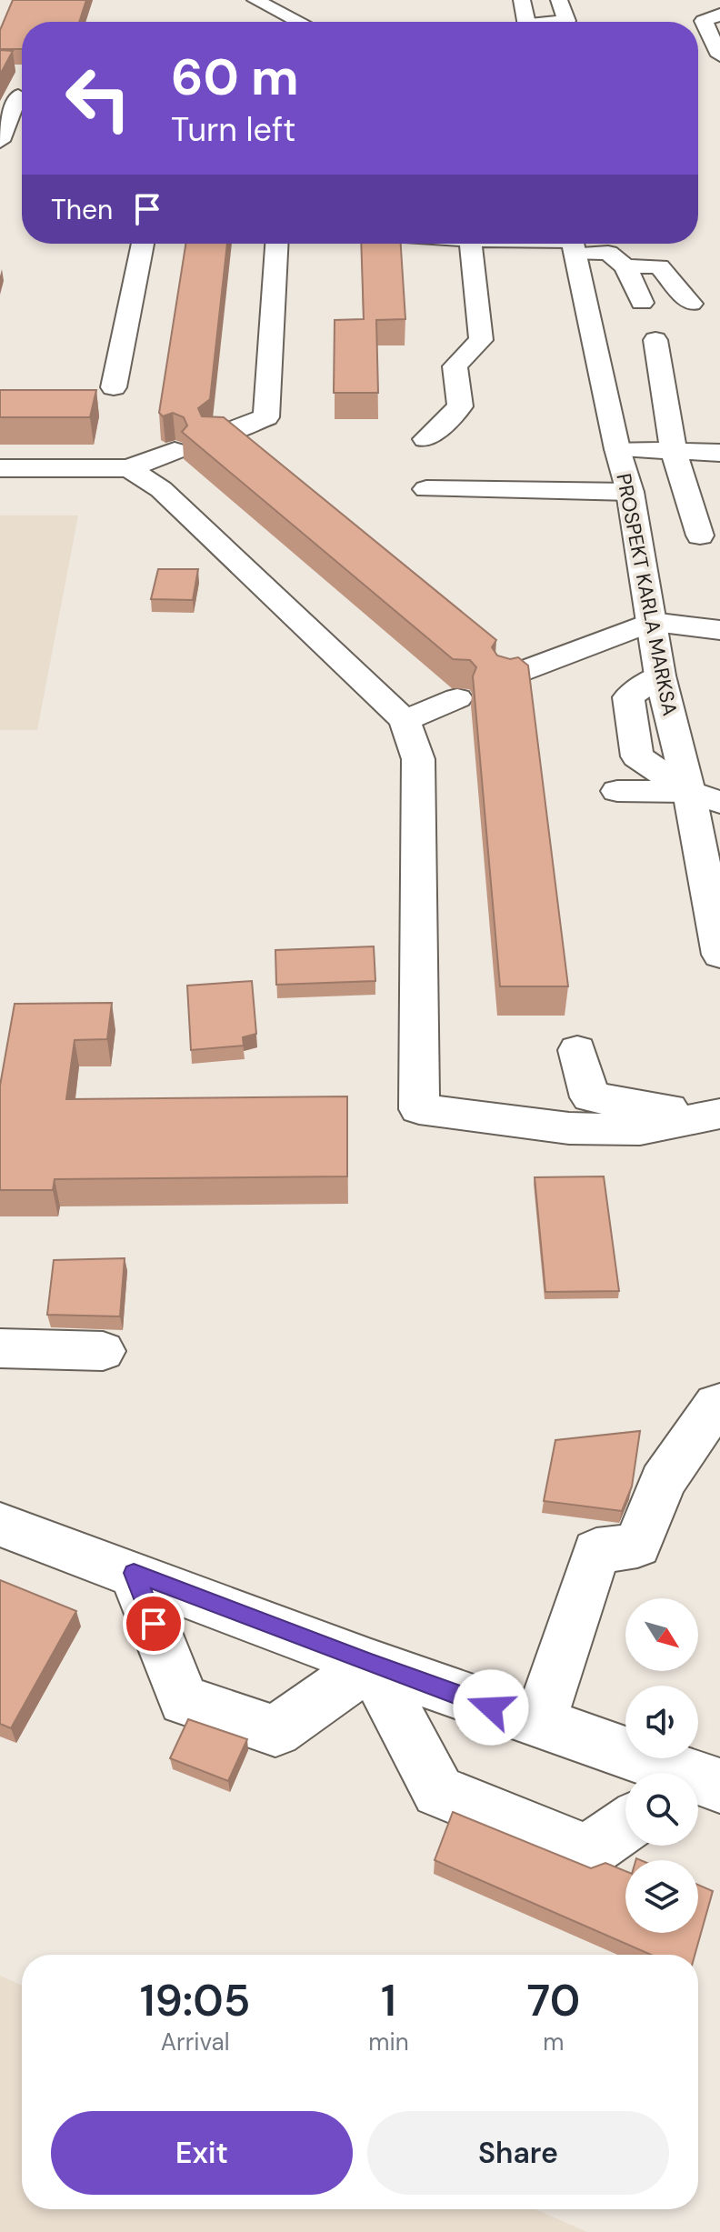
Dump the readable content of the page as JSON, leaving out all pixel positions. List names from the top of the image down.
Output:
{
  "streets": {
    "main road": ["PROSPEKT KARLA MARKSA"]
  },
  "north": "bottom right",
  "page": {
    "turn": ["60 m", "Turn left"],
    "then": "Then",
    "eta": [
      "19:05",
      "Arrival",
      "1",
      "min",
      "70",
      "m"
    ],
    "buttons": ["Exit", "Share"]
  }
}
